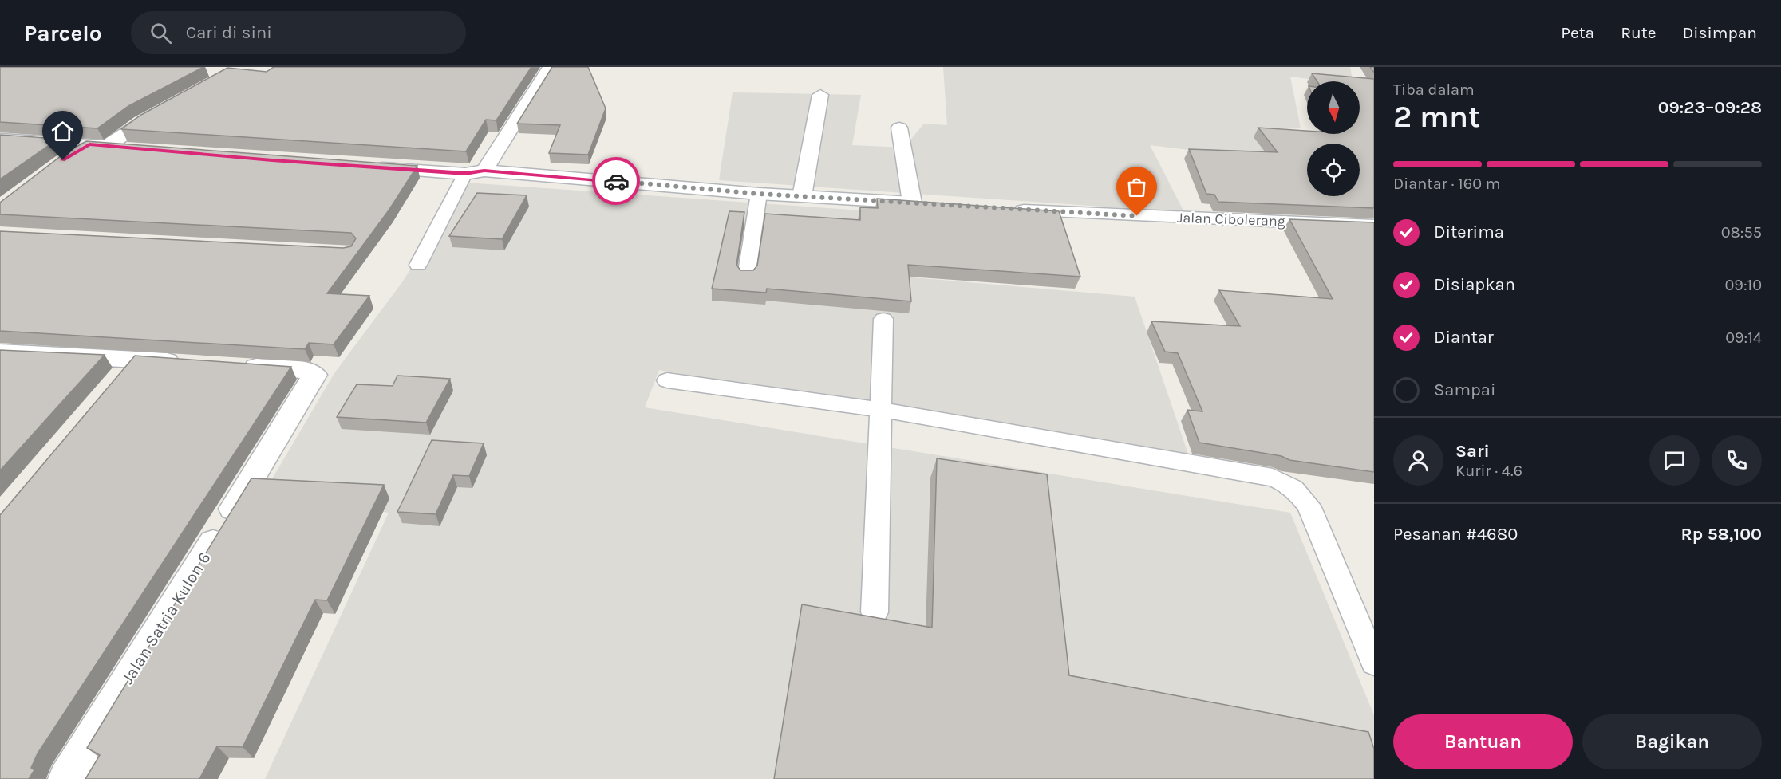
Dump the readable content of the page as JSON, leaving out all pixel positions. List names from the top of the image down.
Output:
{
  "streets": {
    "street": ["Jalan Cibolerang", "Jalan Satria Kulon 6"]
  },
  "north": "bottom",
  "page": {
    "header": "Parcelo",
    "search": "Cari di sini",
    "nav": ["Peta", "Rute", "Disimpan"],
    "heading": ["2 mnt", "Tiba dalam", "09:23–09:28"],
    "panel": [
      "Sari",
      "Kurir · 4.6",
      "Pesanan #4680",
      "Rp 58,100"
    ],
    "bar": "Diantar · 160 m",
    "list": [
      ["Diterima", "08:55"],
      ["Disiapkan", "09:10"],
      ["Diantar", "09:14"],
      "Sampai"
    ],
    "buttons": ["Bantuan", "Bagikan"]
  }
}
